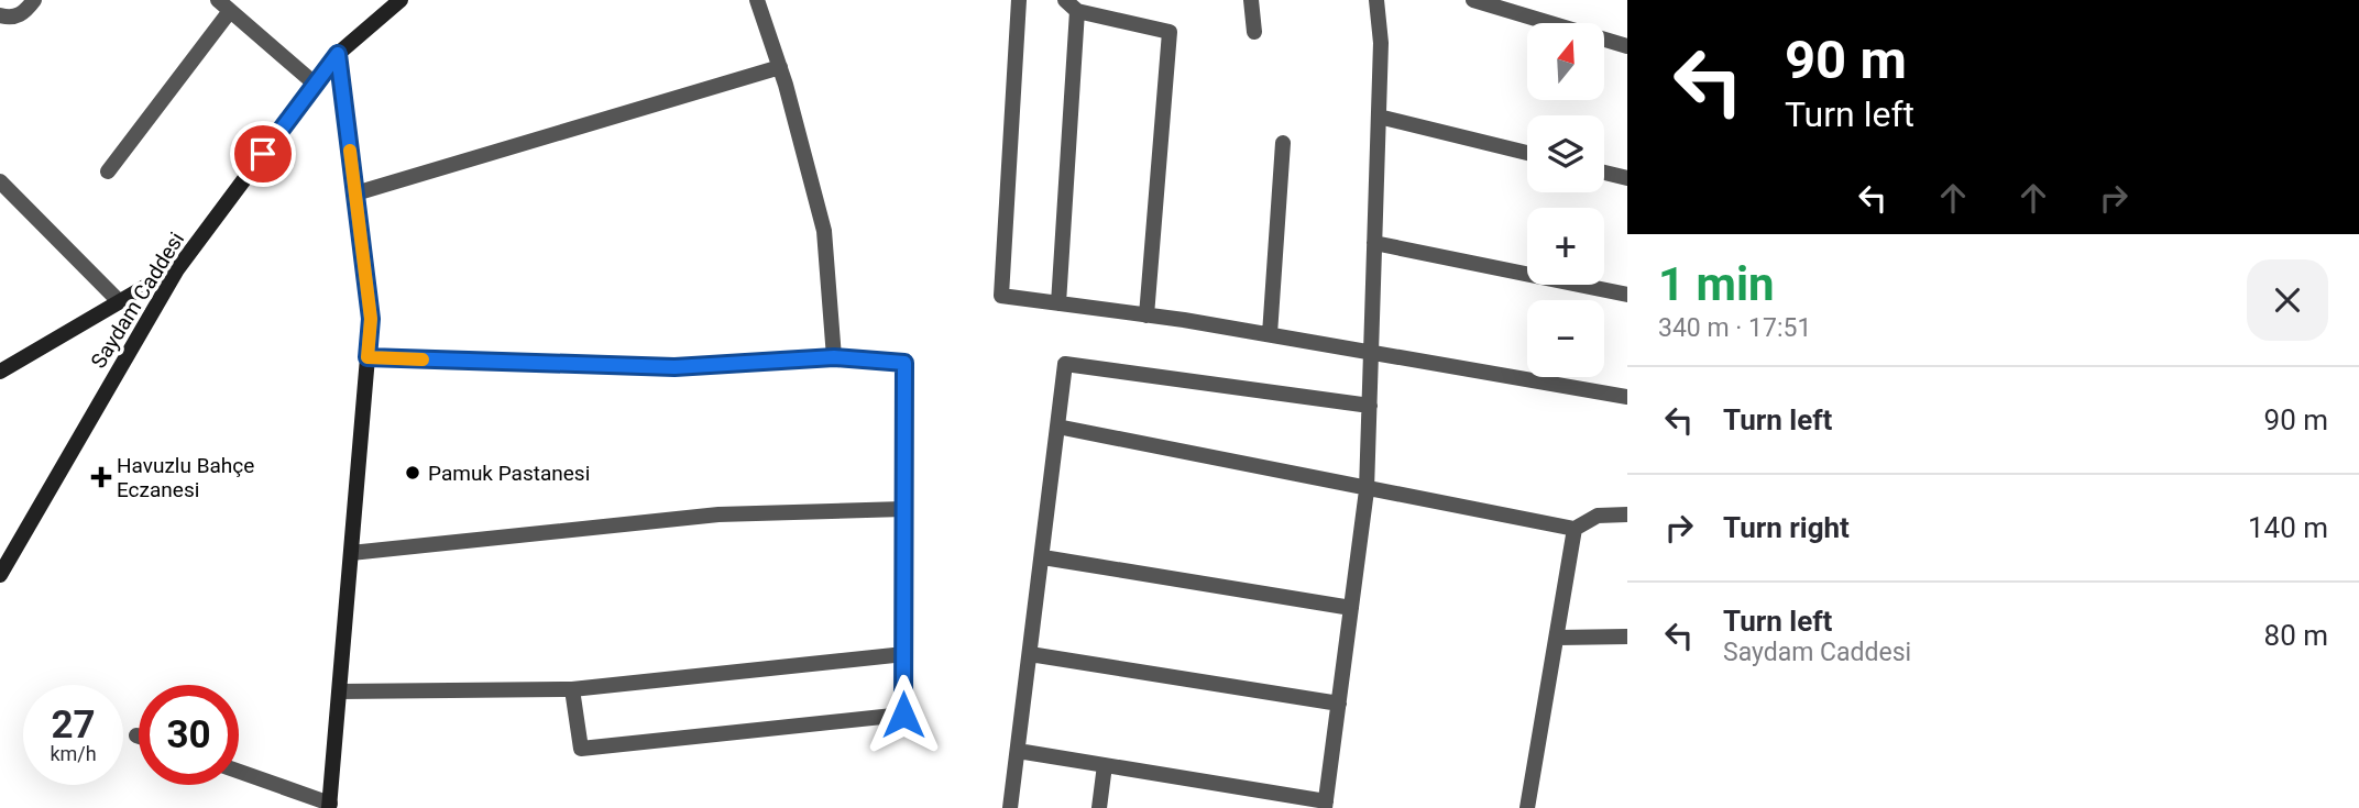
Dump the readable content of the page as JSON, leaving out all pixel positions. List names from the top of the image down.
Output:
{
  "streets": {
    "main road": ["Saydam Caddesi"]
  },
  "places": {
    "other": ["Pamuk Pastanesi"],
    "health": ["Havuzlu Bahçe Eczanesi"]
  },
  "north": "top",
  "page": {
    "turn": ["90 m", "Turn left"],
    "map_buttons": ["+", "−"],
    "heading": ["1 min", "340 m · 17:51"],
    "list": [
      {
        "name": "Turn left",
        "value": "90 m"
      },
      {
        "name": "Turn right",
        "value": "140 m"
      },
      {
        "name": "Turn left",
        "note": "Saydam Caddesi",
        "value": "80 m"
      }
    ],
    "speed": "27 km/h",
    "limit": "30"
  }
}
